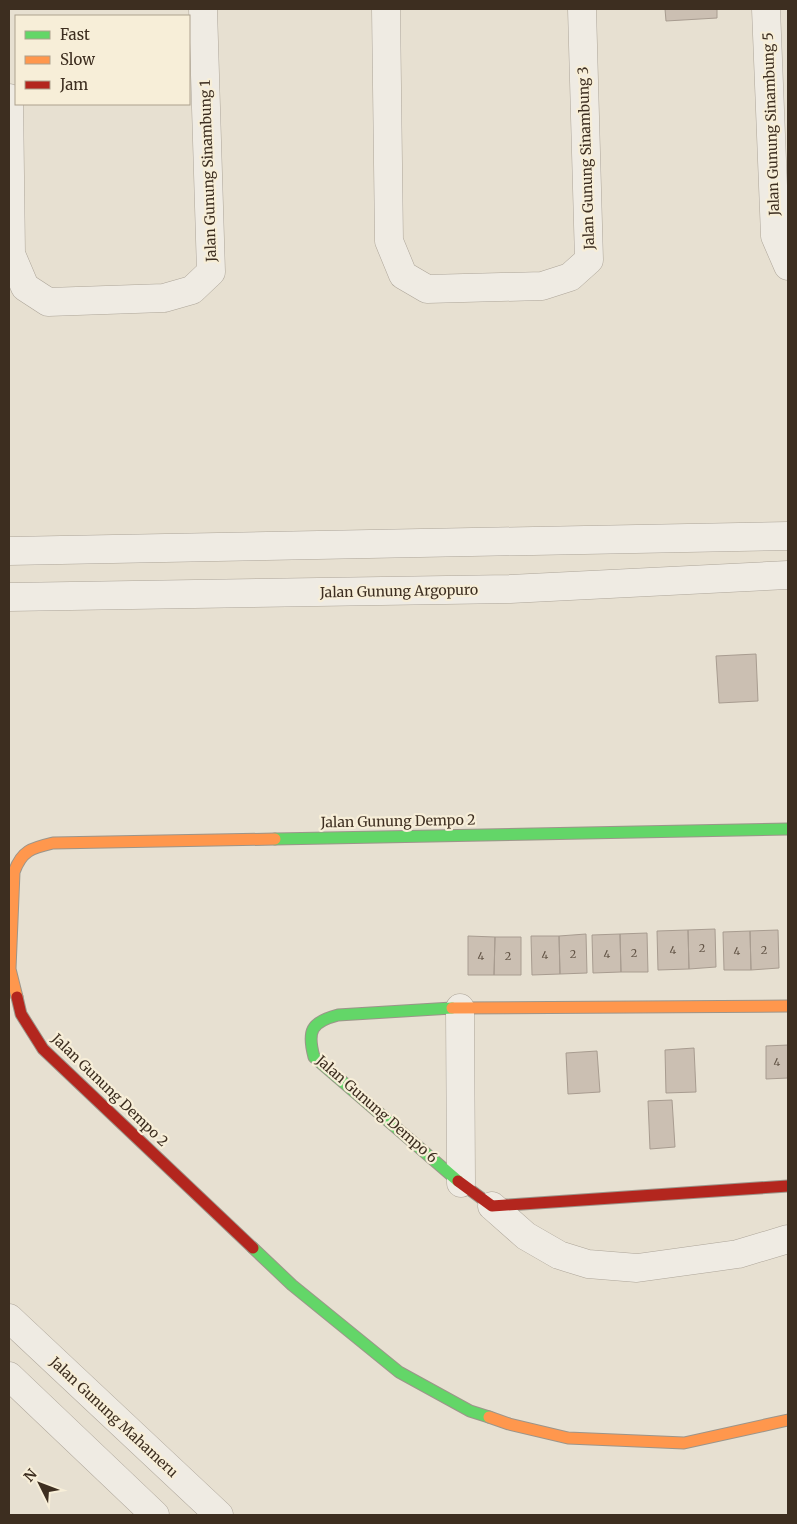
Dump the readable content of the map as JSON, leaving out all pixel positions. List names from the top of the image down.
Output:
{
  "streets": {
    "street": [
      "Jalan Gunung Sinambung 5",
      "Jalan Gunung Sinambung 3",
      "Jalan Gunung Sinambung 1",
      "Jalan Gunung Argopuro",
      "Jalan Gunung Dempo 2",
      "Jalan Gunung Dempo 6",
      "Jalan Gunung Mahameru"
    ]
  },
  "house_numbers": [
    "2",
    "4",
    "2",
    "4",
    "2",
    "2",
    "4",
    "4",
    "4",
    "2",
    "4"
  ],
  "legend": ["Fast", "Slow", "Jam"],
  "north": "top left"
}
